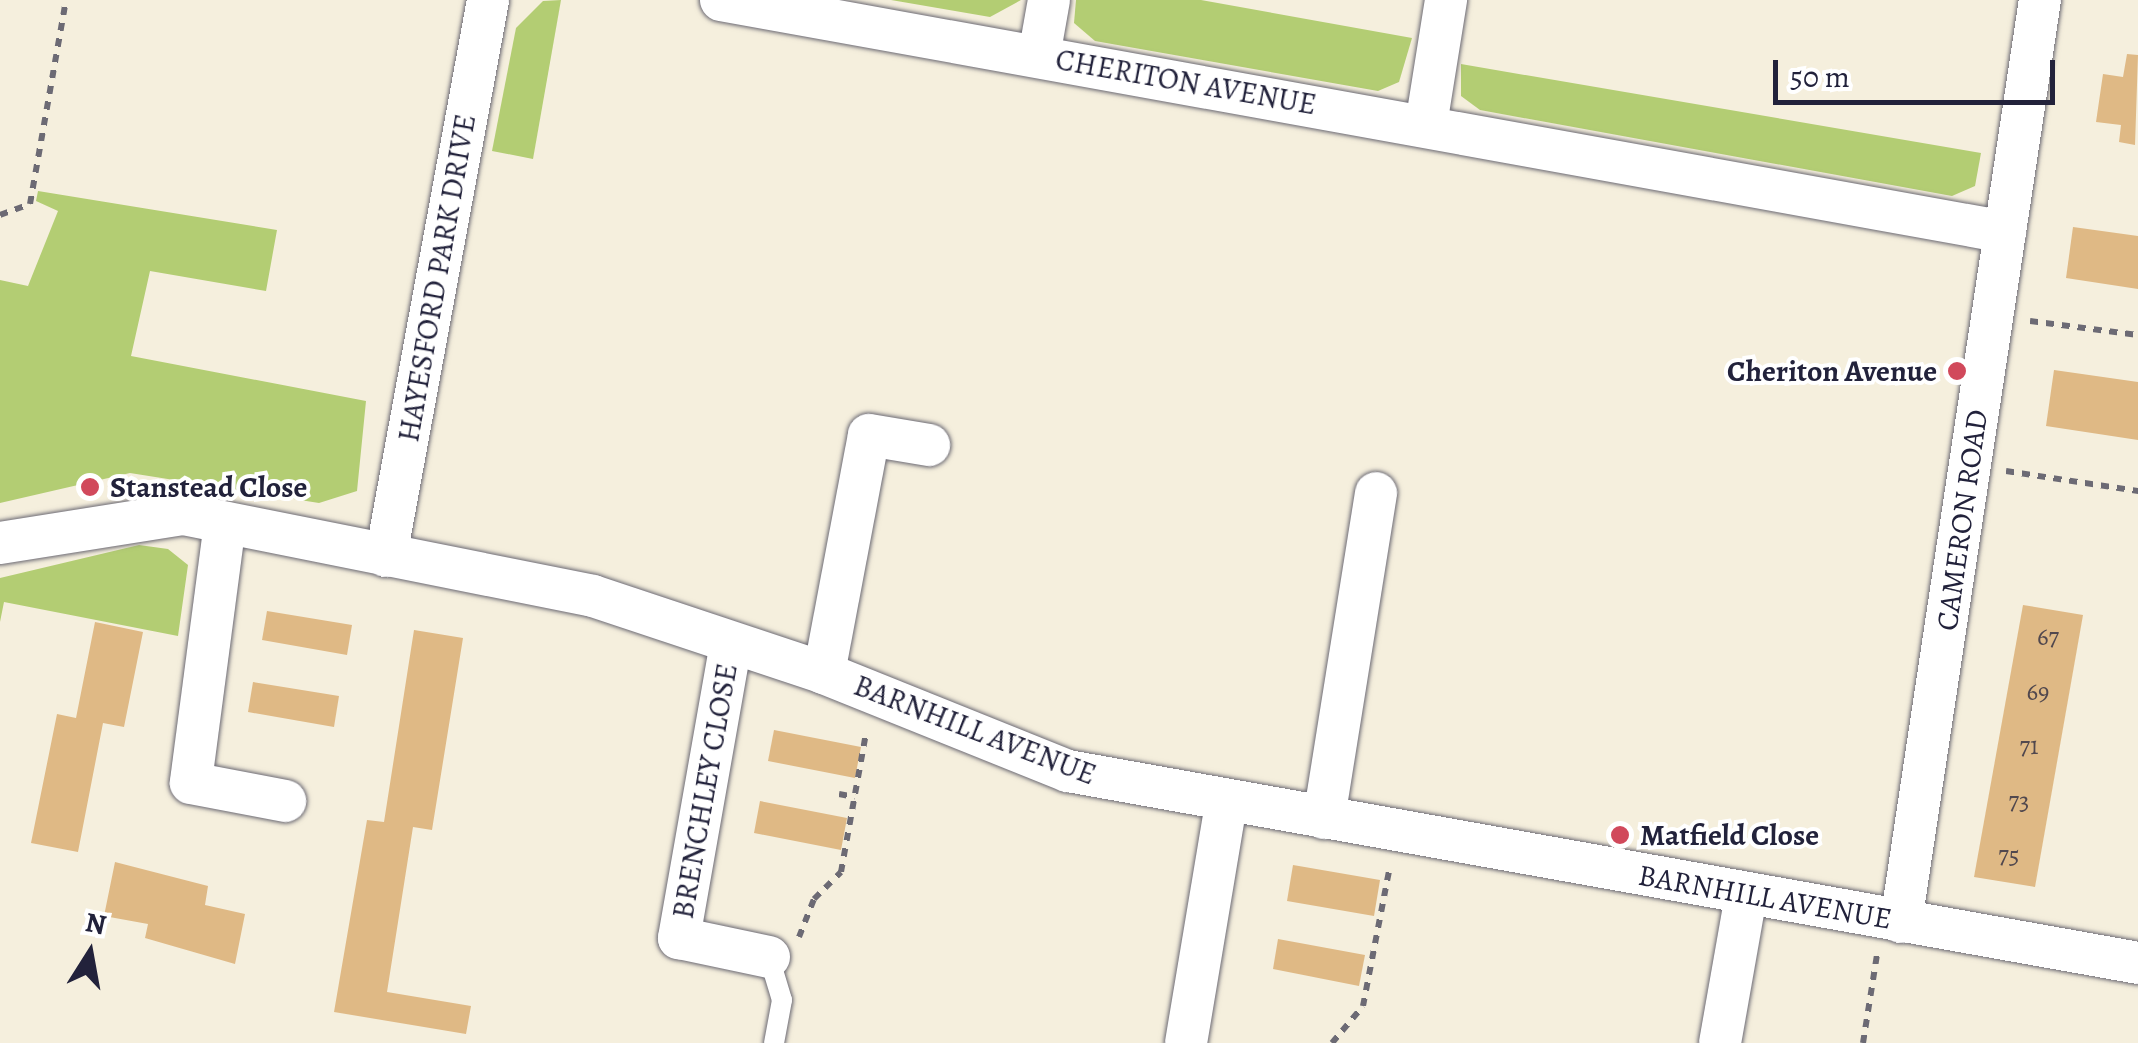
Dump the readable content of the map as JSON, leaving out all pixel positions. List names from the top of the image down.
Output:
{
  "streets": {
    "street": [
      "CHERITON AVENUE",
      "HAYESFORD PARK DRIVE",
      "CAMERON ROAD",
      "BARNHILL AVENUE",
      "BRENCHLEY CLOSE"
    ]
  },
  "crossings": [
    ["CHERITON AVENUE", "CAMERON ROAD"],
    ["HAYESFORD PARK DRIVE", "BARNHILL AVENUE"],
    ["CAMERON ROAD", "BARNHILL AVENUE"],
    ["BARNHILL AVENUE", "BRENCHLEY CLOSE"]
  ],
  "places": ["Cheriton Avenue", "Stanstead Close", "Matfield Close"],
  "house_numbers": [
    "67",
    "69",
    "71",
    "73",
    "75"
  ],
  "scale_bar": "50 m",
  "north": "top"
}
